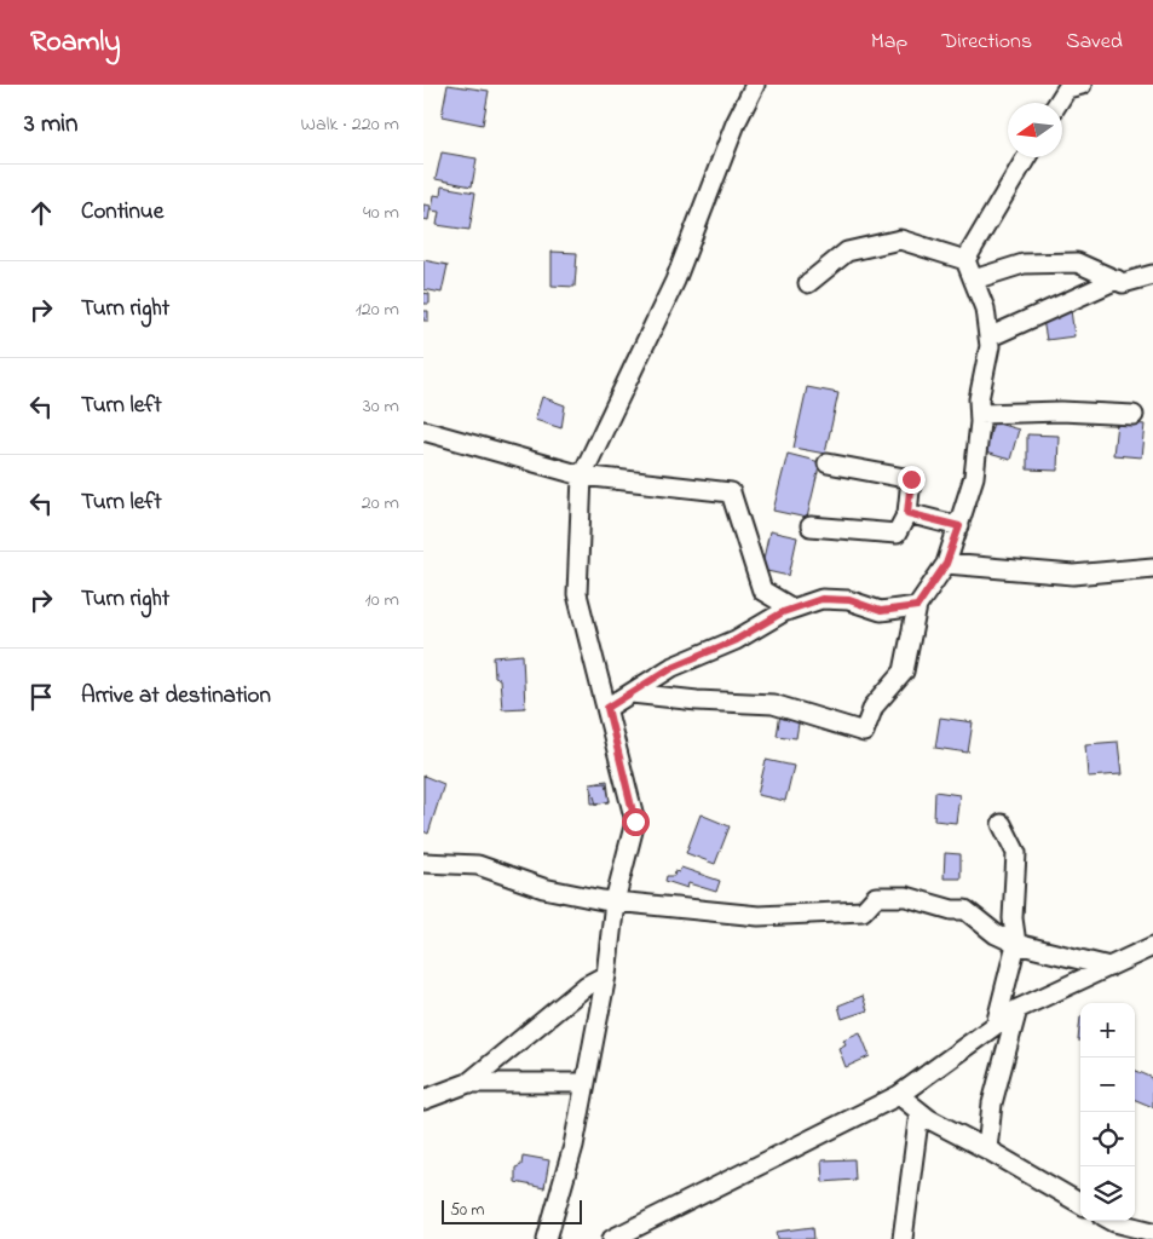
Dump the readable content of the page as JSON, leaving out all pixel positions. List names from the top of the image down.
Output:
{
  "scale_bar": "50 m",
  "north": "left",
  "page": {
    "header": "Roamly",
    "nav": ["Map", "Directions", "Saved"],
    "heading": ["3 min", "Walk · 220 m"],
    "list": [
      ["Continue", "40 m"],
      ["Turn right", "120 m"],
      ["Turn left", "30 m"],
      ["Turn left", "20 m"],
      ["Turn right", "10 m"],
      "Arrive at destination"
    ],
    "map_buttons": ["+", "−"],
    "scale": "50 m"
  }
}
